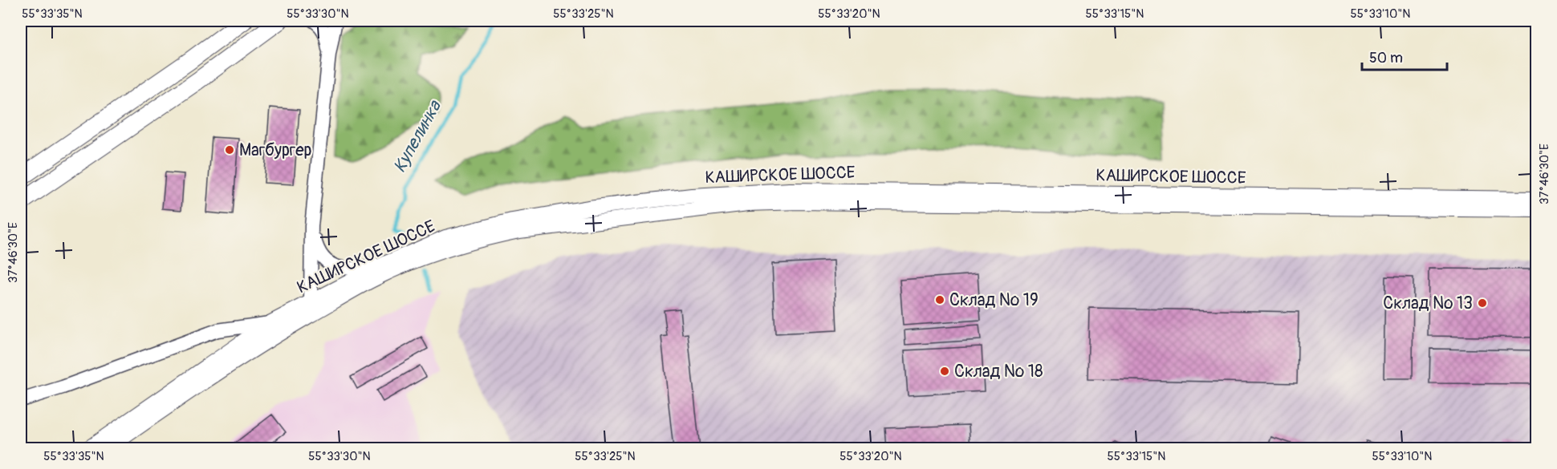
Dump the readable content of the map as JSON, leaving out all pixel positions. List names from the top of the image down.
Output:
{
  "streets": {
    "main road": ["КАШИРСКОЕ ШОССЕ"]
  },
  "water": ["Купелинка"],
  "places": [
    "Магбургер",
    "Склад № 19",
    "Склад № 13",
    "Склад № 18"
  ],
  "scale_bar": "50 m",
  "coordinates": [
    "55°33'35\"N",
    "55°33'30\"N",
    "55°33'25\"N",
    "55°33'20\"N",
    "55°33'15\"N",
    "55°33'10\"N",
    "37°46'30\"E"
  ]
}
